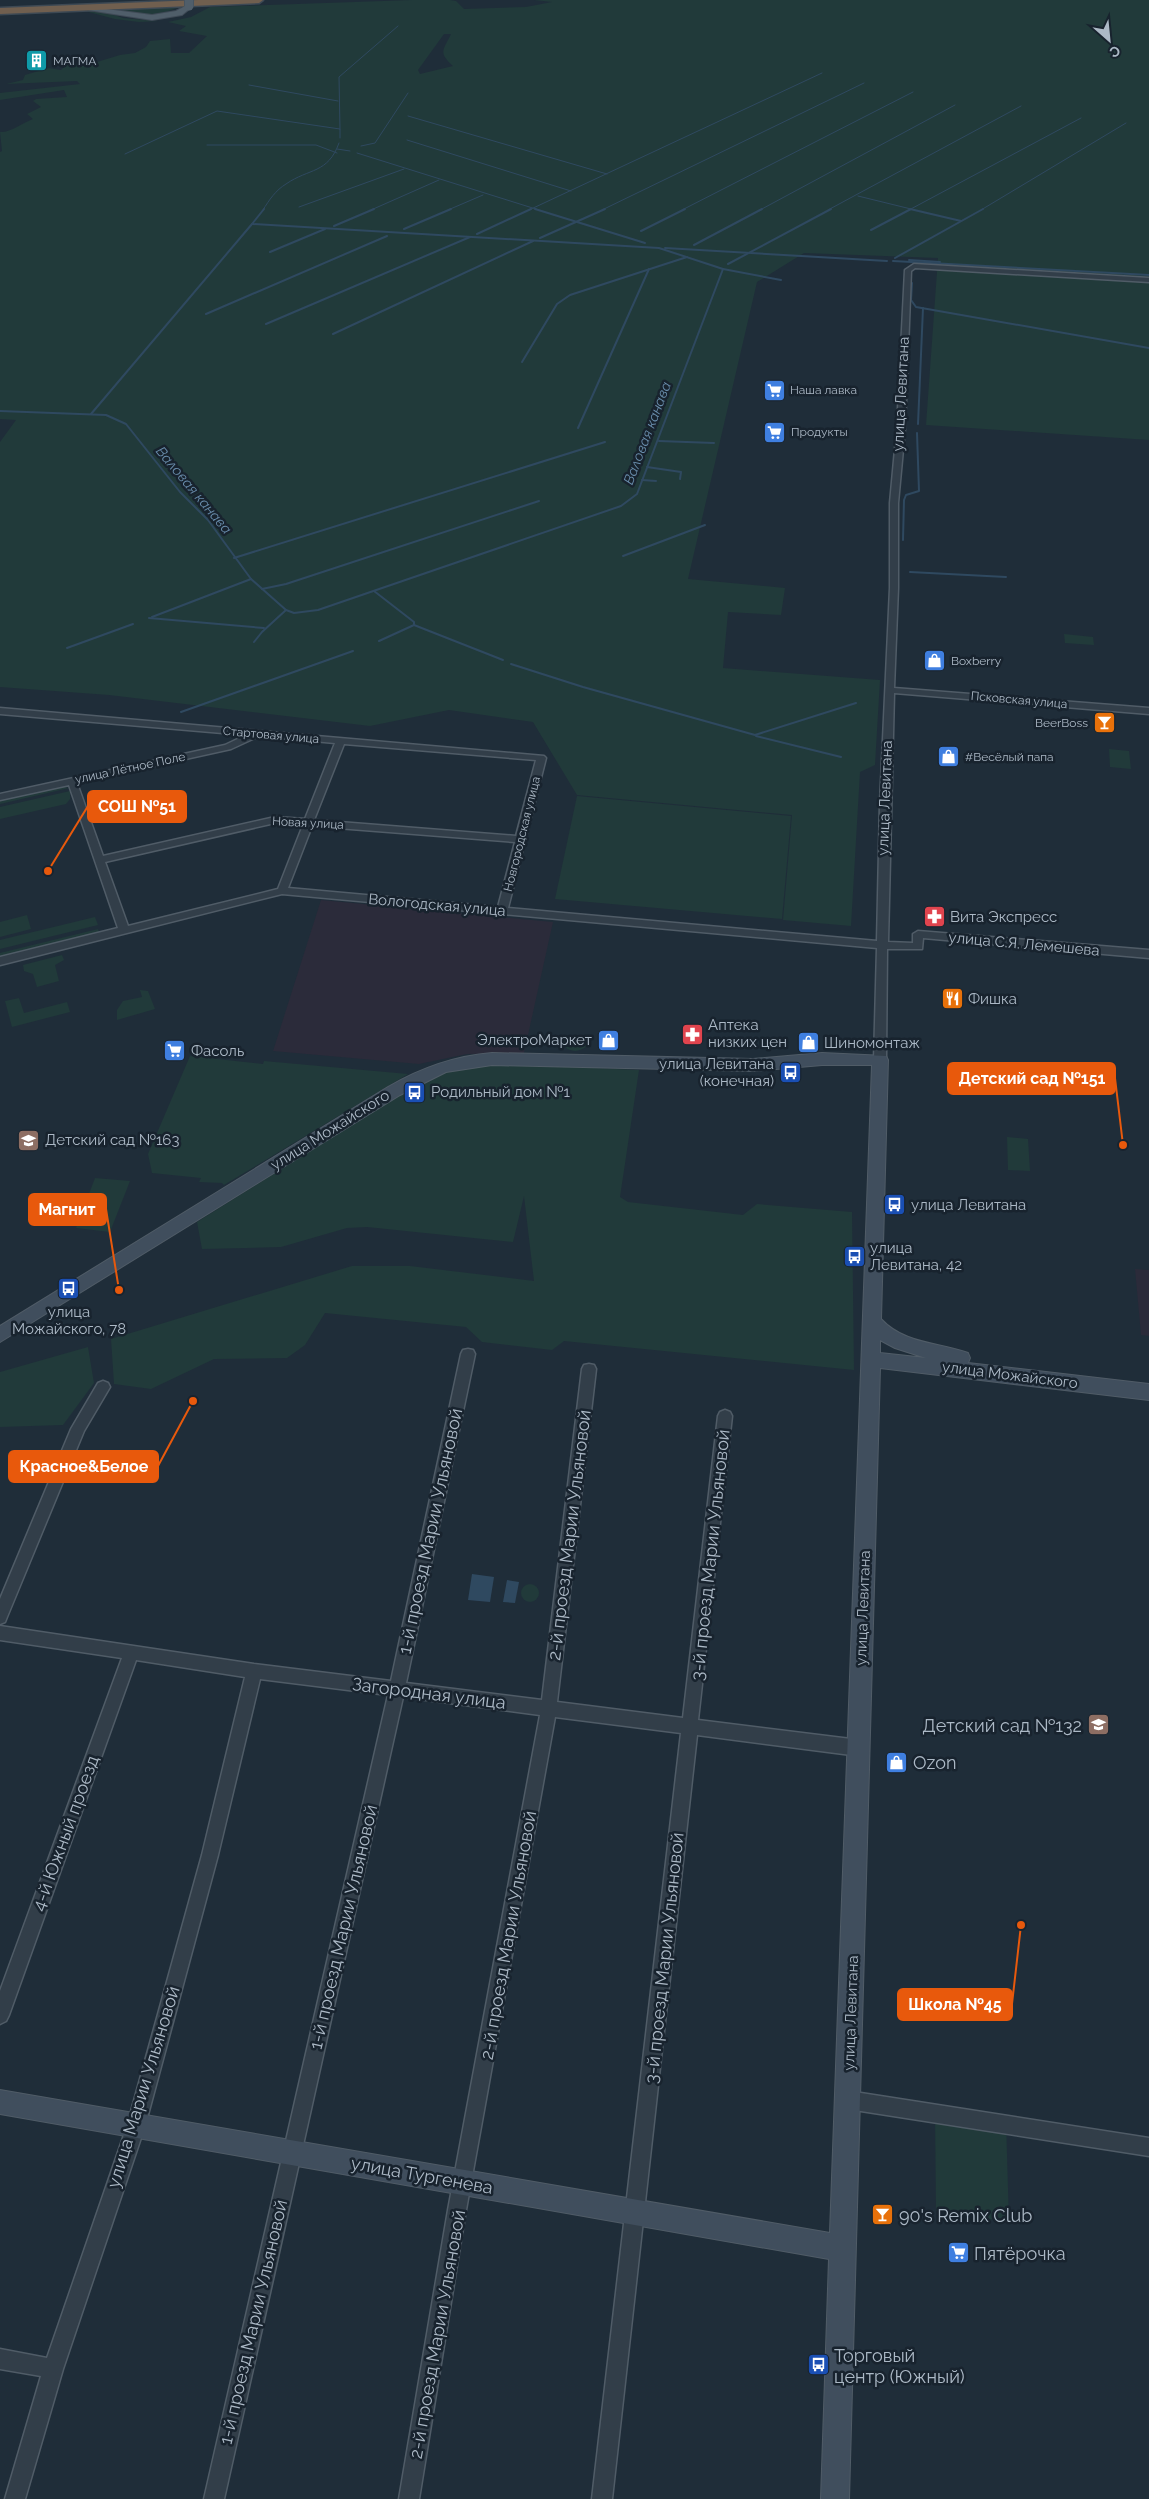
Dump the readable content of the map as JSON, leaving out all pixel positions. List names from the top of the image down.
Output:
{
  "streets": {
    "main road": ["улица Левитана", "улица Можайского", "улица Тургенева"],
    "street": [
      "Псковская улица",
      "Стартовая улица",
      "улица Лётное Поле",
      "Новая улица",
      "Новгородская улица",
      "Вологодская улица",
      "улица С.Я. Лемешева",
      "1-й проезд Марии Ульяновой",
      "2-й проезд Марии Ульяновой",
      "3-й проезд Марии Ульяновой",
      "Загородная улица",
      "4-й Южный проезд",
      "улица Марии Ульяновой"
    ]
  },
  "crossings": [
    ["улица Левитана", "Псковская улица"],
    ["улица Левитана", "Вологодская улица"],
    ["улица Левитана", "улица С.Я. Лемешева"],
    ["улица Левитана", "улица Можайского"],
    ["улица Левитана", "Загородная улица"],
    ["улица Левитана", "улица Тургенева"],
    ["Стартовая улица", "улица Лётное Поле"],
    ["Стартовая улица", "Новгородская улица"],
    ["Новая улица", "Новгородская улица"],
    ["Новгородская улица", "Вологодская улица"],
    ["Вологодская улица", "улица С.Я. Лемешева"],
    ["1-й проезд Марии Ульяновой", "Загородная улица"],
    ["1-й проезд Марии Ульяновой", "улица Тургенева"],
    ["2-й проезд Марии Ульяновой", "Загородная улица"],
    ["2-й проезд Марии Ульяновой", "улица Тургенева"],
    ["3-й проезд Марии Ульяновой", "Загородная улица"],
    ["3-й проезд Марии Ульяновой", "улица Тургенева"],
    ["Загородная улица", "4-й Южный проезд"],
    ["Загородная улица", "улица Марии Ульяновой"],
    ["улица Марии Ульяновой", "улица Тургенева"]
  ],
  "water": ["Валовая канава"],
  "places": {
    "building": ["МАГМА"],
    "supermarket": [
      "Наша лавка",
      "Продукты",
      "Фасоль",
      "Пятёрочка"
    ],
    "shop": [
      "Boxberry",
      "#Весёлый папа",
      "ЭлектроМаркет",
      "Шиномонтаж",
      "Ozon"
    ],
    "bar": ["BeerBoss", "90's Remix Club"],
    "other": [
      "СОШ №51",
      "Детский сад №151",
      "Магнит",
      "Красное&Белое",
      "Школа №45"
    ],
    "pharmacy": ["Вита Экспресс", "Аптека низких цен"],
    "restaurant": ["Фишка"],
    "bus stop": [
      "улица Левитана (конечная)",
      "Родильный дом №1",
      "улица Левитана",
      "улица Левитана, 42",
      "улица Можайского, 78",
      "Торговый центр (Южный)"
    ],
    "school or university": ["Детский сад №163", "Детский сад №132"]
  },
  "north": "bottom right"
}
